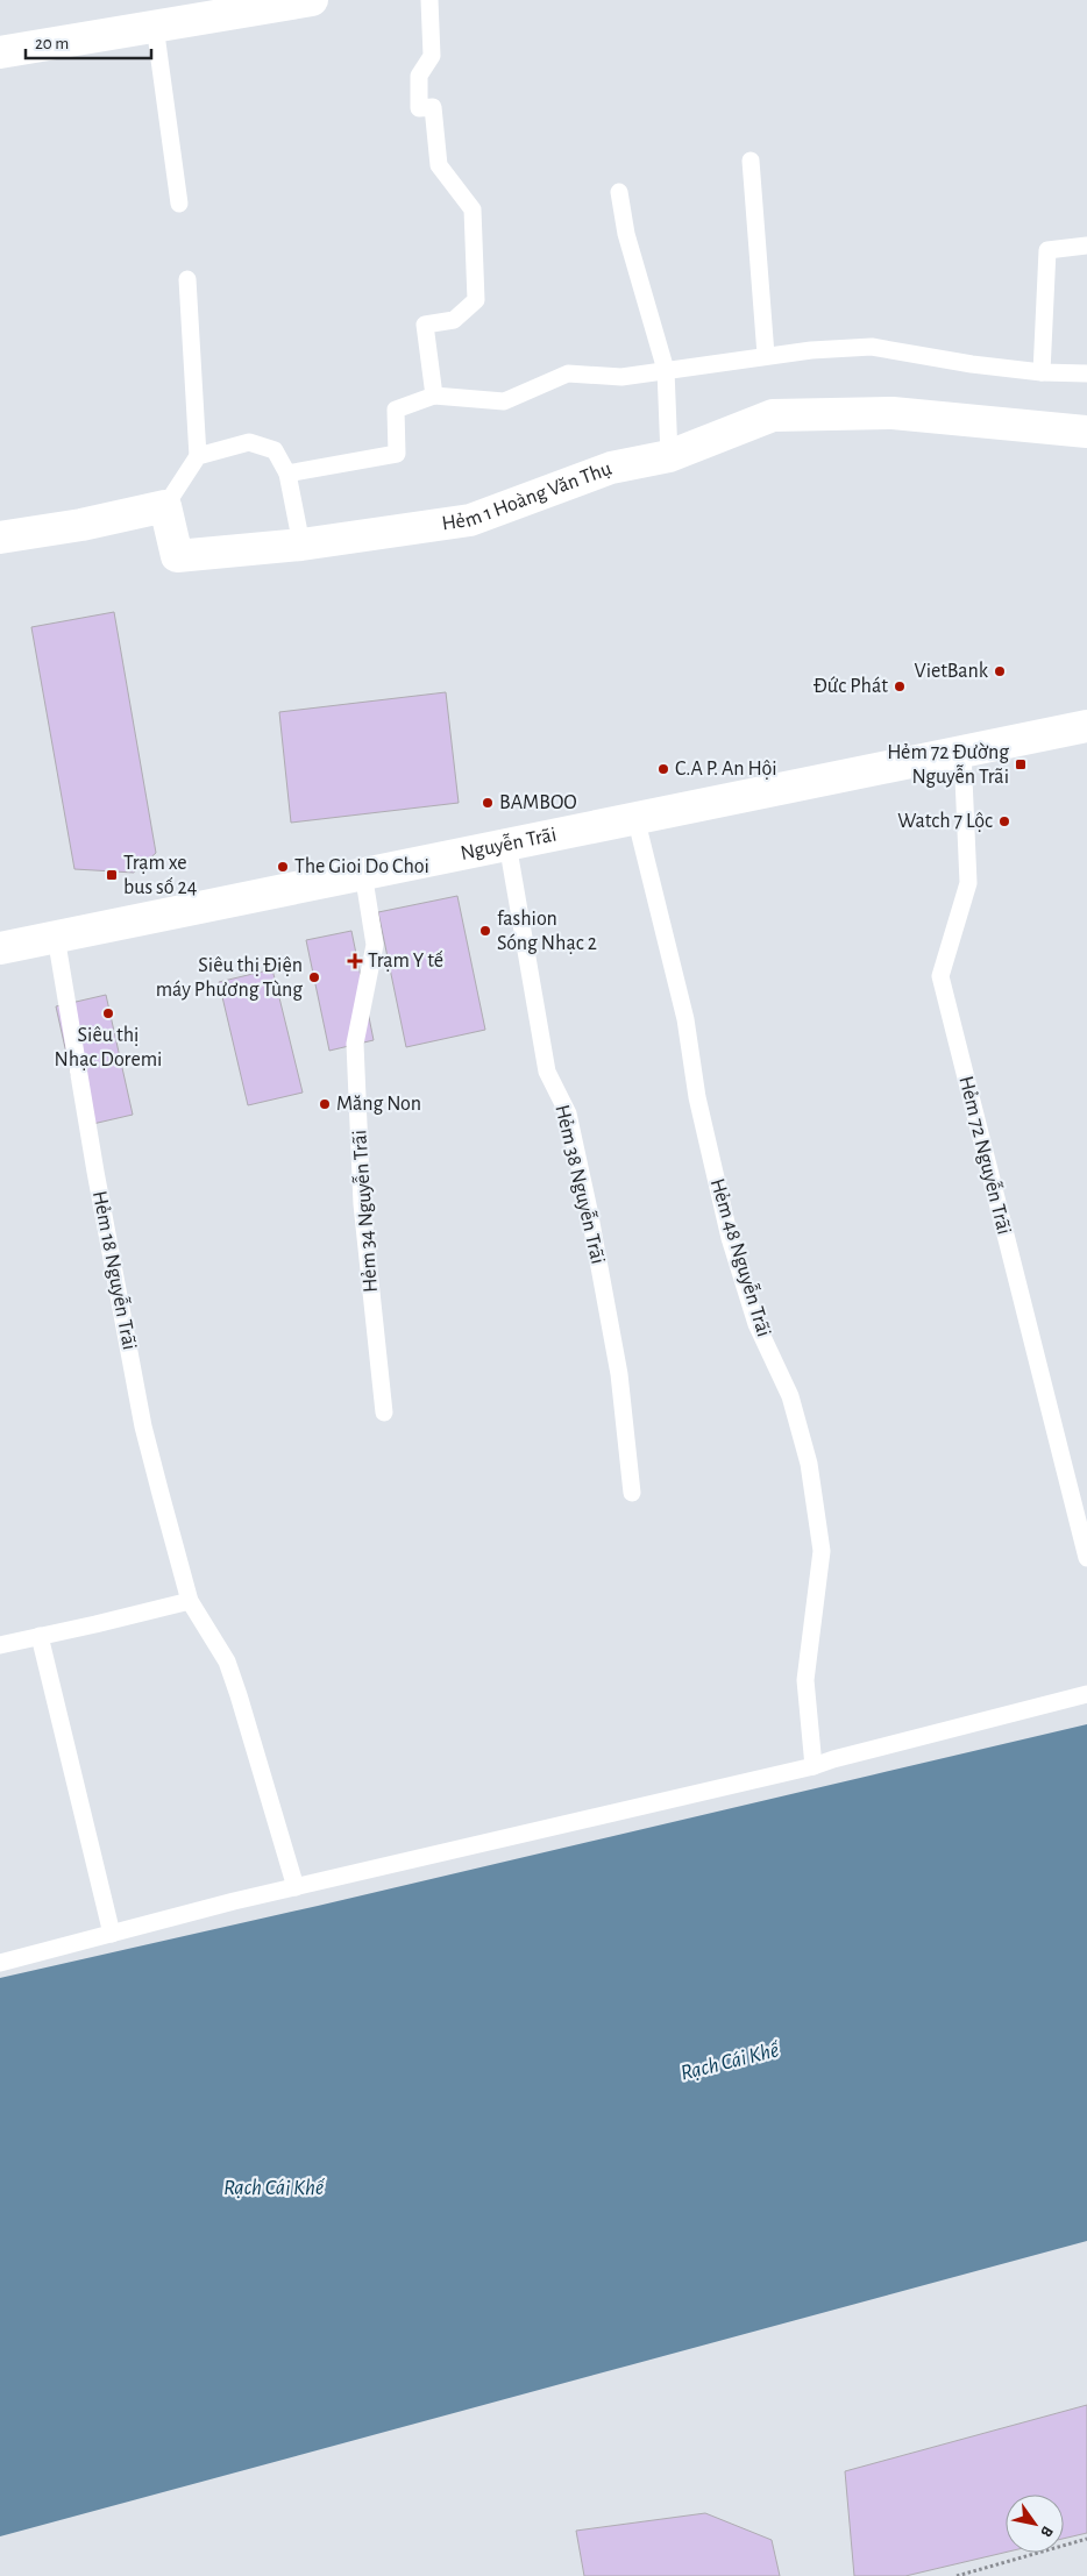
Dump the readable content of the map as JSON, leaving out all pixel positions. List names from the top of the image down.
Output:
{
  "streets": {
    "street": ["Hẻm 1 Hoàng Văn Thụ", "Nguyễn Trãi"],
    "lane": [
      "Hẻm 72 Nguyễn Trãi",
      "Hẻm 38 Nguyễn Trãi",
      "Hẻm 34 Nguyễn Trãi",
      "Hẻm 48 Nguyễn Trãi",
      "Hẻm 18 Nguyễn Trãi"
    ]
  },
  "crossings": [
    ["Nguyễn Trãi", "Hẻm 72 Nguyễn Trãi"],
    ["Nguyễn Trãi", "Hẻm 38 Nguyễn Trãi"],
    ["Nguyễn Trãi", "Hẻm 34 Nguyễn Trãi"],
    ["Nguyễn Trãi", "Hẻm 48 Nguyễn Trãi"],
    ["Nguyễn Trãi", "Hẻm 18 Nguyễn Trãi"]
  ],
  "water": ["Rạch Cái Khế"],
  "places": {
    "other": [
      "VietBank",
      "Đức Phát",
      "C.A P. An Hội",
      "BAMBOO",
      "Watch 7 Lộc",
      "The Gioi Do Choi",
      "fashion Sóng Nhạc 2",
      "Siêu thị Điện máy Phương Tùng",
      "Siêu thị Nhạc Doremi",
      "Măng Non"
    ],
    "transit": ["Hẻm 72 Đường Nguyễn Trãi", "Trạm xe bus số 24"],
    "health": ["Trạm Y tế"]
  },
  "scale_bar": "20 m",
  "north": "bottom right"
}
